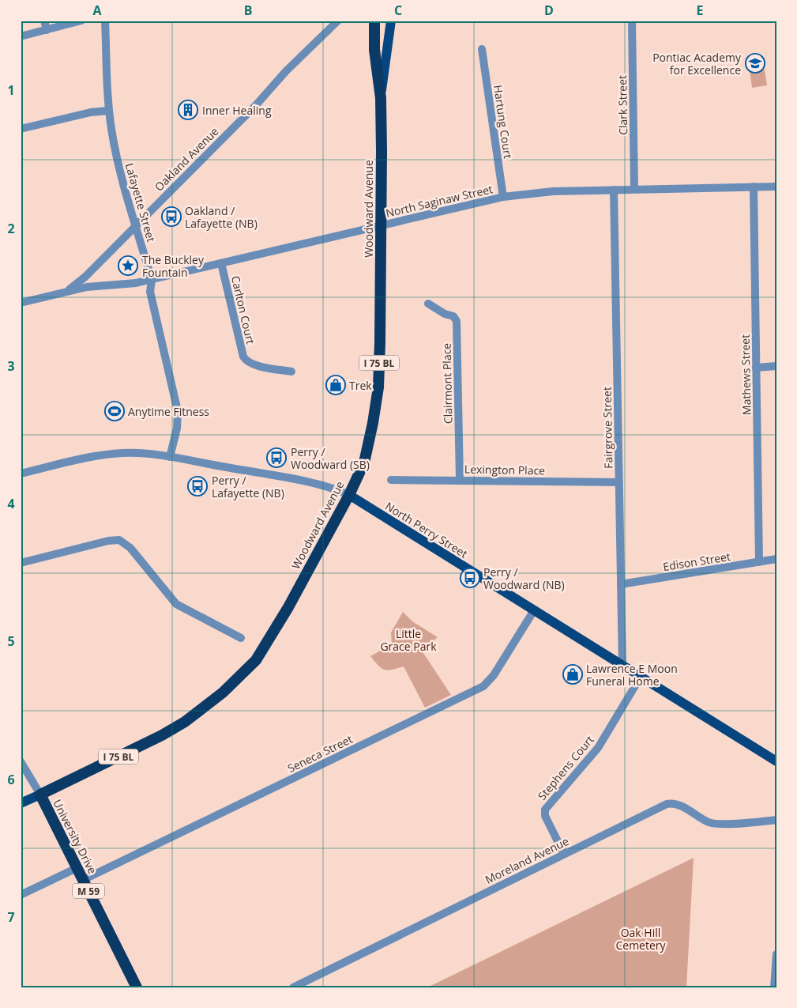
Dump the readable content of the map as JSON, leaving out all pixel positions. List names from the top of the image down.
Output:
{
  "streets": {
    "highway": [
      "Woodward Avenue",
      "I 75 BL",
      "University Drive",
      "M 59"
    ],
    "main road": ["North Perry Street"],
    "street": [
      "Clark Street",
      "Hartung Court",
      "Oakland Avenue",
      "North Saginaw Street",
      "Lafayette Street",
      "Carlton Court",
      "Mathews Street",
      "Clairmont Place",
      "Fairgrove Street",
      "Lexington Place",
      "Edison Street",
      "Seneca Street",
      "Stephens Court",
      "Moreland Avenue"
    ]
  },
  "crossings": [
    ["Clark Street", "North Saginaw Street"],
    ["Hartung Court", "North Saginaw Street"],
    ["Oakland Avenue", "North Saginaw Street"],
    ["Oakland Avenue", "Lafayette Street"],
    ["North Saginaw Street", "Lafayette Street"],
    ["North Saginaw Street", "Woodward Avenue"],
    ["North Saginaw Street", "Carlton Court"],
    ["North Saginaw Street", "Mathews Street"],
    ["North Saginaw Street", "Fairgrove Street"],
    ["Lafayette Street", "North Perry Street"],
    ["Woodward Avenue", "North Perry Street"],
    ["Woodward Avenue", "University Drive"],
    ["Mathews Street", "Edison Street"],
    ["Clairmont Place", "Lexington Place"],
    ["Fairgrove Street", "Lexington Place"],
    ["Fairgrove Street", "North Perry Street"],
    ["Fairgrove Street", "Edison Street"],
    ["North Perry Street", "Seneca Street"],
    ["North Perry Street", "Stephens Court"],
    ["Seneca Street", "University Drive"],
    ["Stephens Court", "Moreland Avenue"]
  ],
  "parks": ["Little Grace Park", "Oak Hill Cemetery"],
  "places": {
    "school or university": ["Pontiac Academy for Excellence"],
    "building": ["Inner Healing"],
    "bus stop": [
      "Oakland / Lafayette (NB)",
      "Perry / Woodward (SB)",
      "Perry / Lafayette (NB)",
      "Perry / Woodward (NB)"
    ],
    "place": ["The Buckley Fountain"],
    "shop": ["Trek", "Lawrence E Moon Funeral Home"],
    "sports": ["Anytime Fitness"]
  },
  "grid": {
    "columns": [
      "A",
      "B",
      "C",
      "D",
      "E"
    ],
    "rows": [
      "1",
      "2",
      "3",
      "4",
      "5",
      "6",
      "7"
    ]
  }
}
